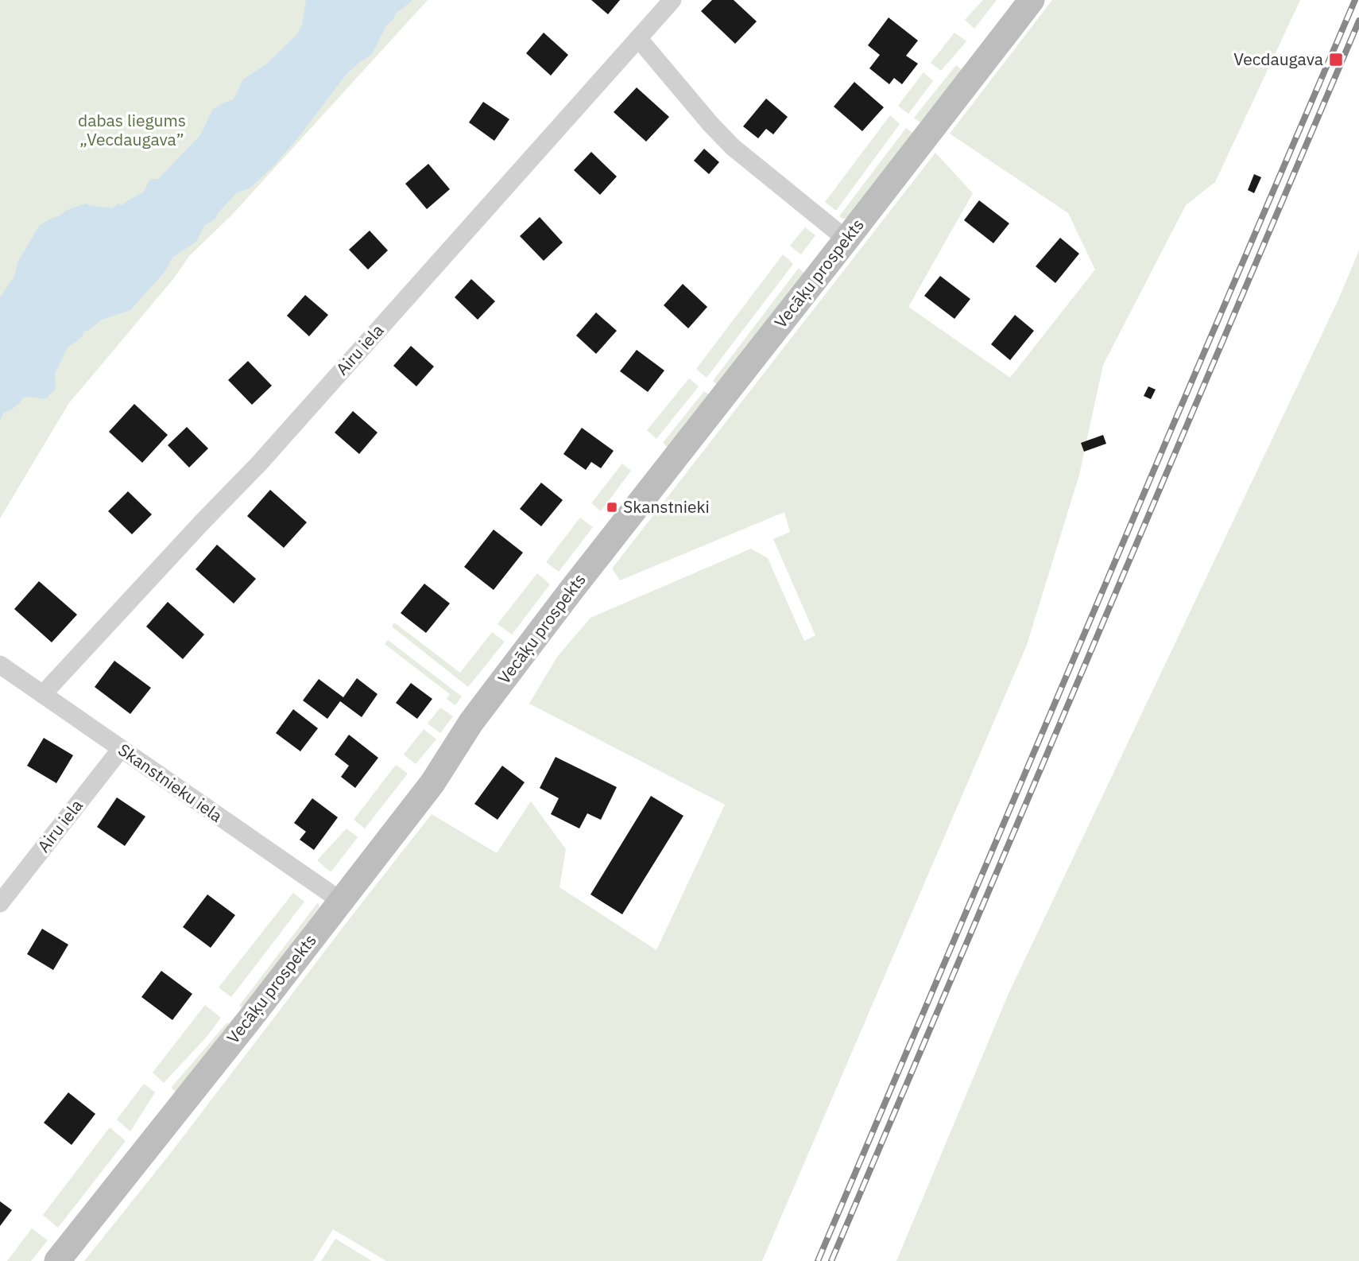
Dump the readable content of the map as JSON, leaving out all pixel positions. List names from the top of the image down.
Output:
{
  "streets": {
    "main road": ["Vecāķu prospekts"],
    "street": ["Airu iela", "Skanstnieku iela"]
  },
  "crossings": [
    ["Vecāķu prospekts", "Skanstnieku iela"],
    ["Airu iela", "Skanstnieku iela"]
  ],
  "parks": ["dabas liegums „Vecdaugava”"],
  "places": {
    "transit": ["Vecdaugava", "Skanstnieki"]
  }
}
